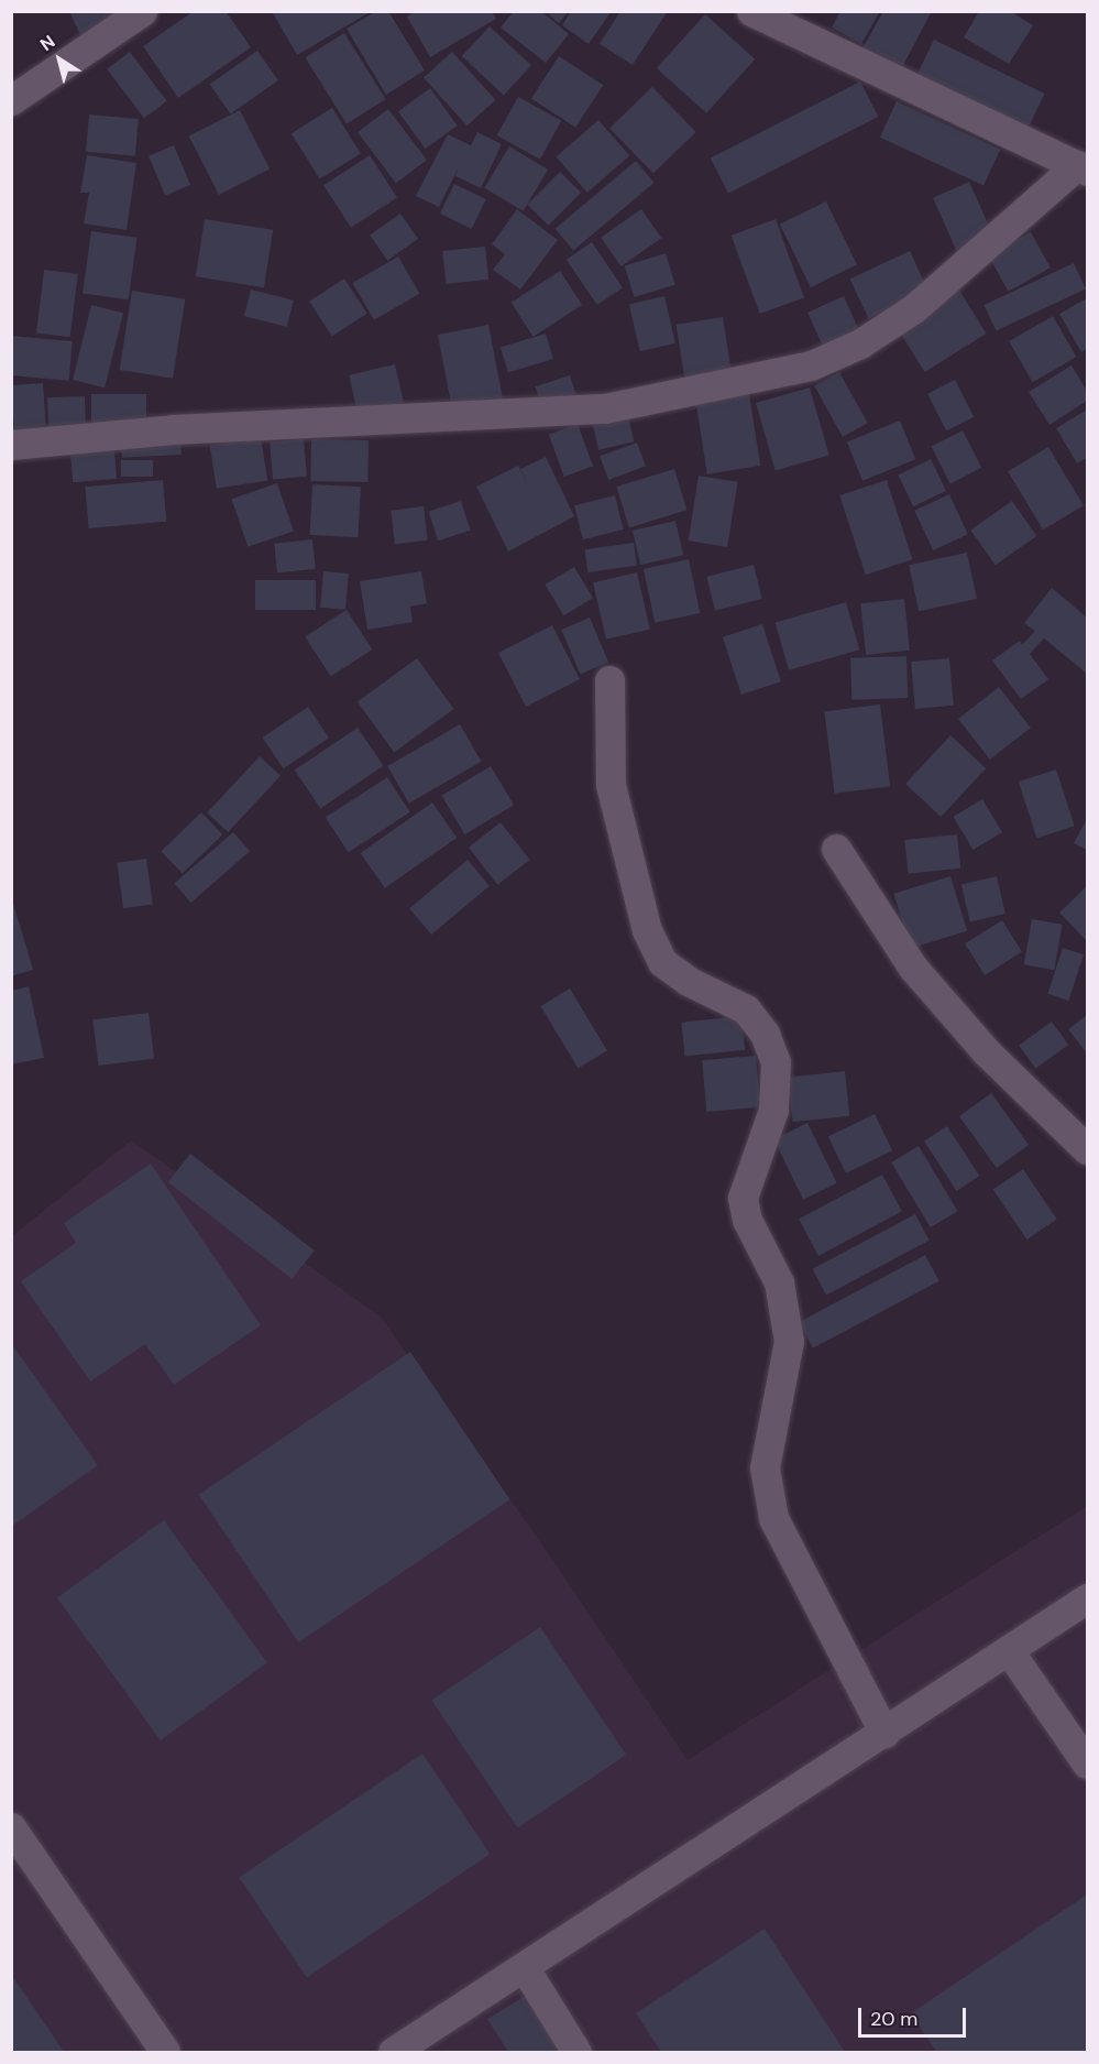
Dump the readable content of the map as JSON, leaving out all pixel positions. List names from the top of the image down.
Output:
{
  "scale_bar": "20 m",
  "north": "top left"
}
